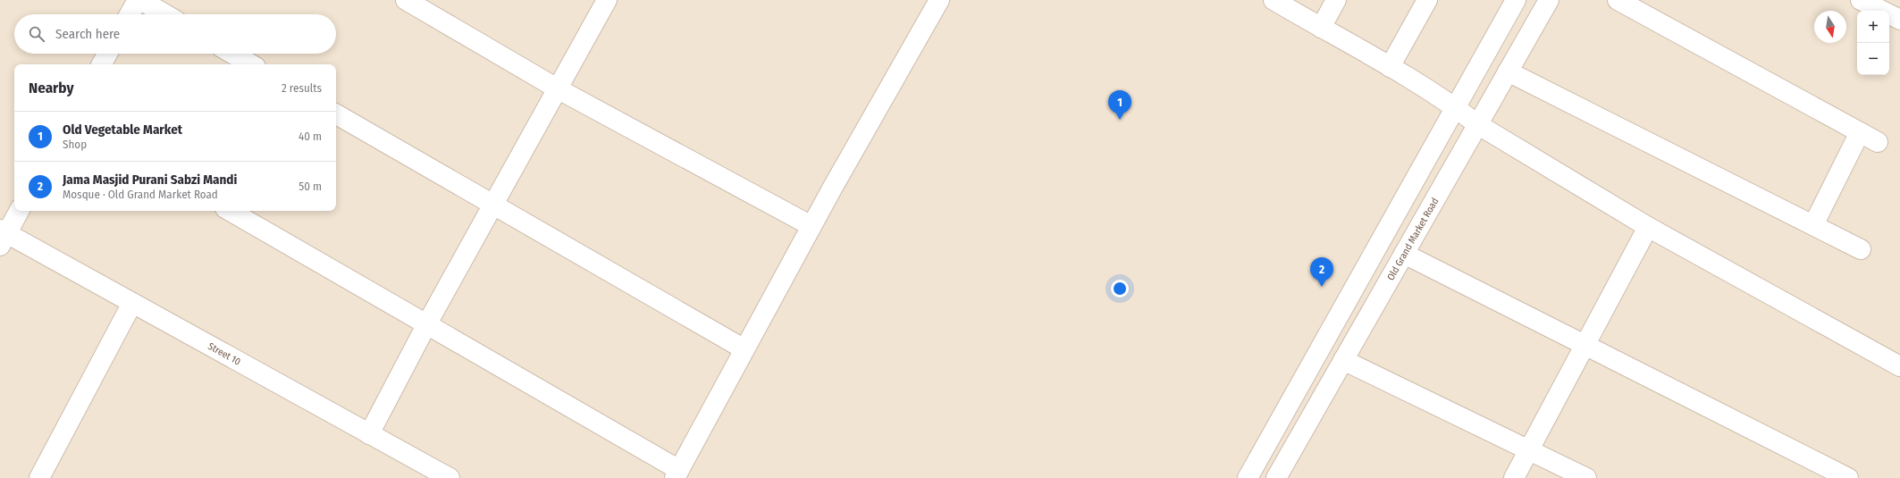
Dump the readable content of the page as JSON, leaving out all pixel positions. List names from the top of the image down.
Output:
{
  "streets": {
    "street": ["Old Grand Market Road", "Street 10"]
  },
  "north": "bottom",
  "page": {
    "map_buttons": ["+", "−"],
    "search": "Search here",
    "heading": ["Nearby", "2 results"],
    "pins": ["1", "2"],
    "list": [
      {
        "mark": "1",
        "name": "Old Vegetable Market",
        "note": "Shop",
        "value": "40 m"
      },
      {
        "mark": "2",
        "name": "Jama Masjid Purani Sabzi Mandi",
        "note": "Mosque · Old Grand Market Road",
        "value": "50 m"
      }
    ]
  }
}
